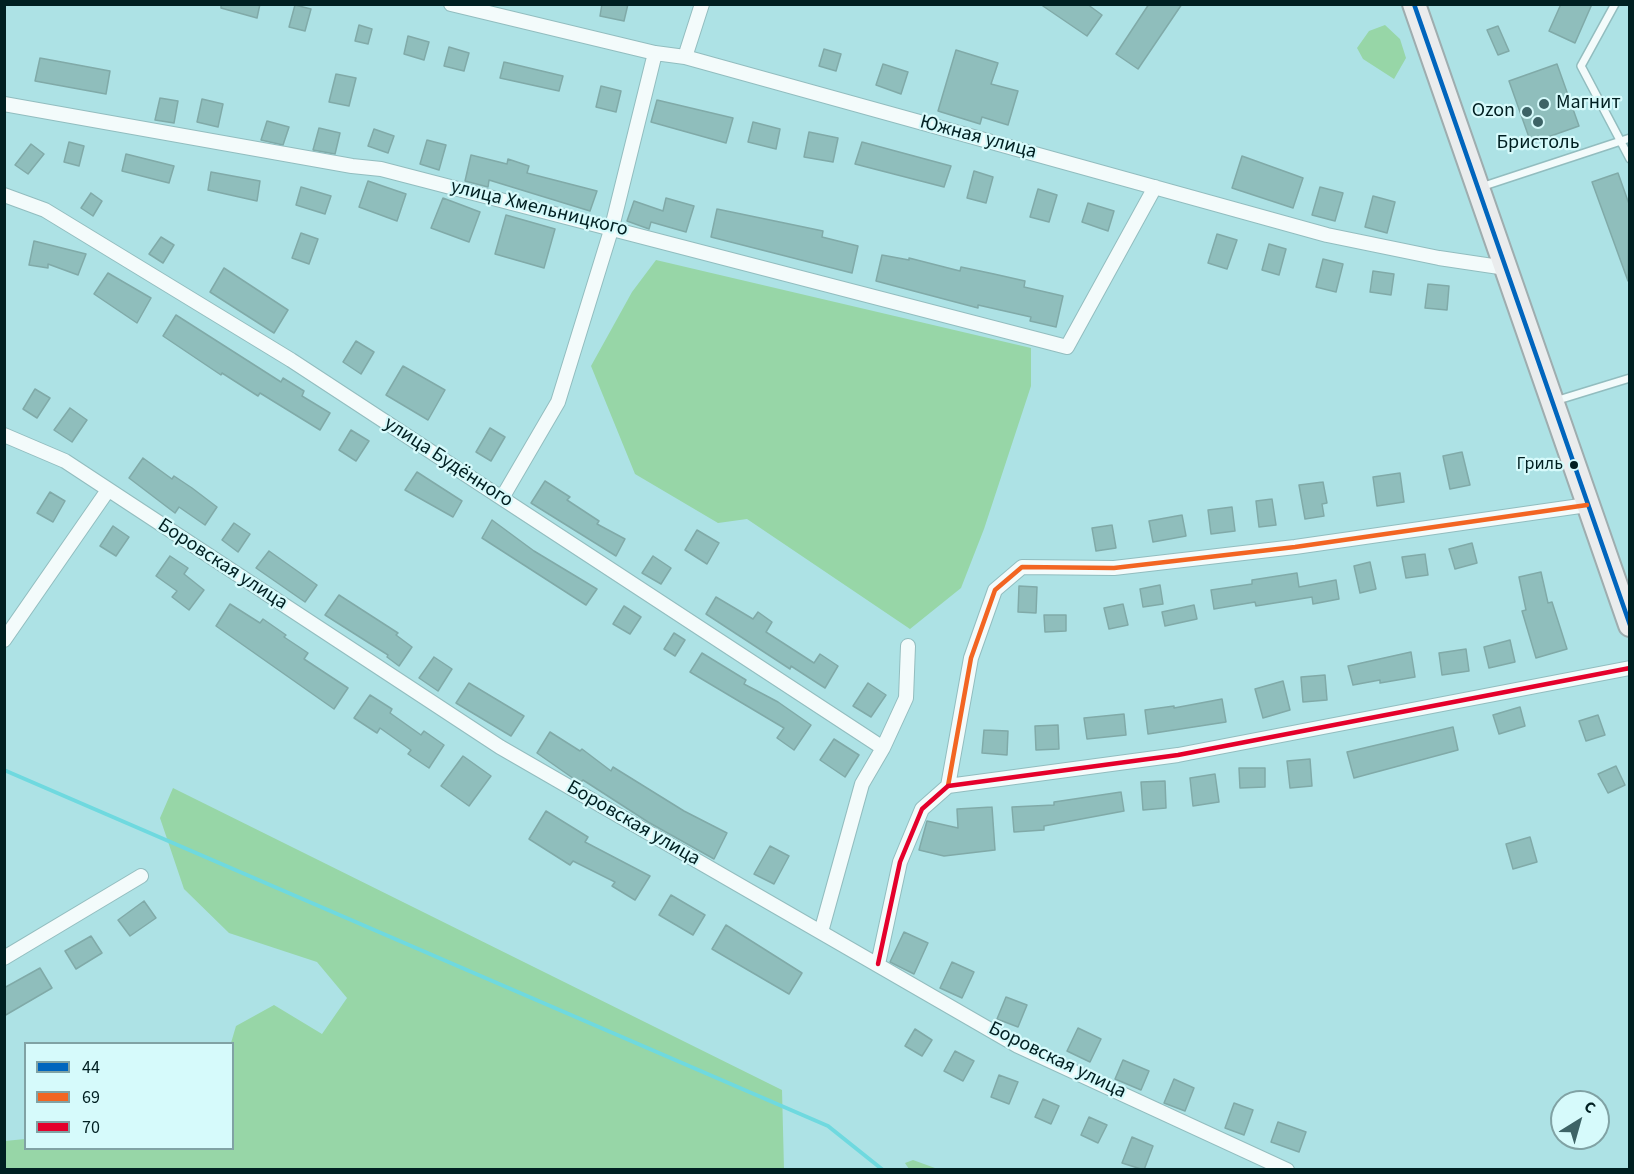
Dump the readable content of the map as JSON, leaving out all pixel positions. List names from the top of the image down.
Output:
{
  "streets": {
    "street": [
      "Южная улица",
      "улица Хмельницкого",
      "улица Будённого",
      "Боровская улица"
    ]
  },
  "crossings": [
    ["Южная улица", "улица Хмельницкого"]
  ],
  "places": [
    "Магнит",
    "Ozon",
    "Бристоль",
    "Гриль"
  ],
  "lines": ["transit line 44", "transit line 69", "transit line 70"],
  "legend": ["44", "69", "70"],
  "north": "top right"
}
